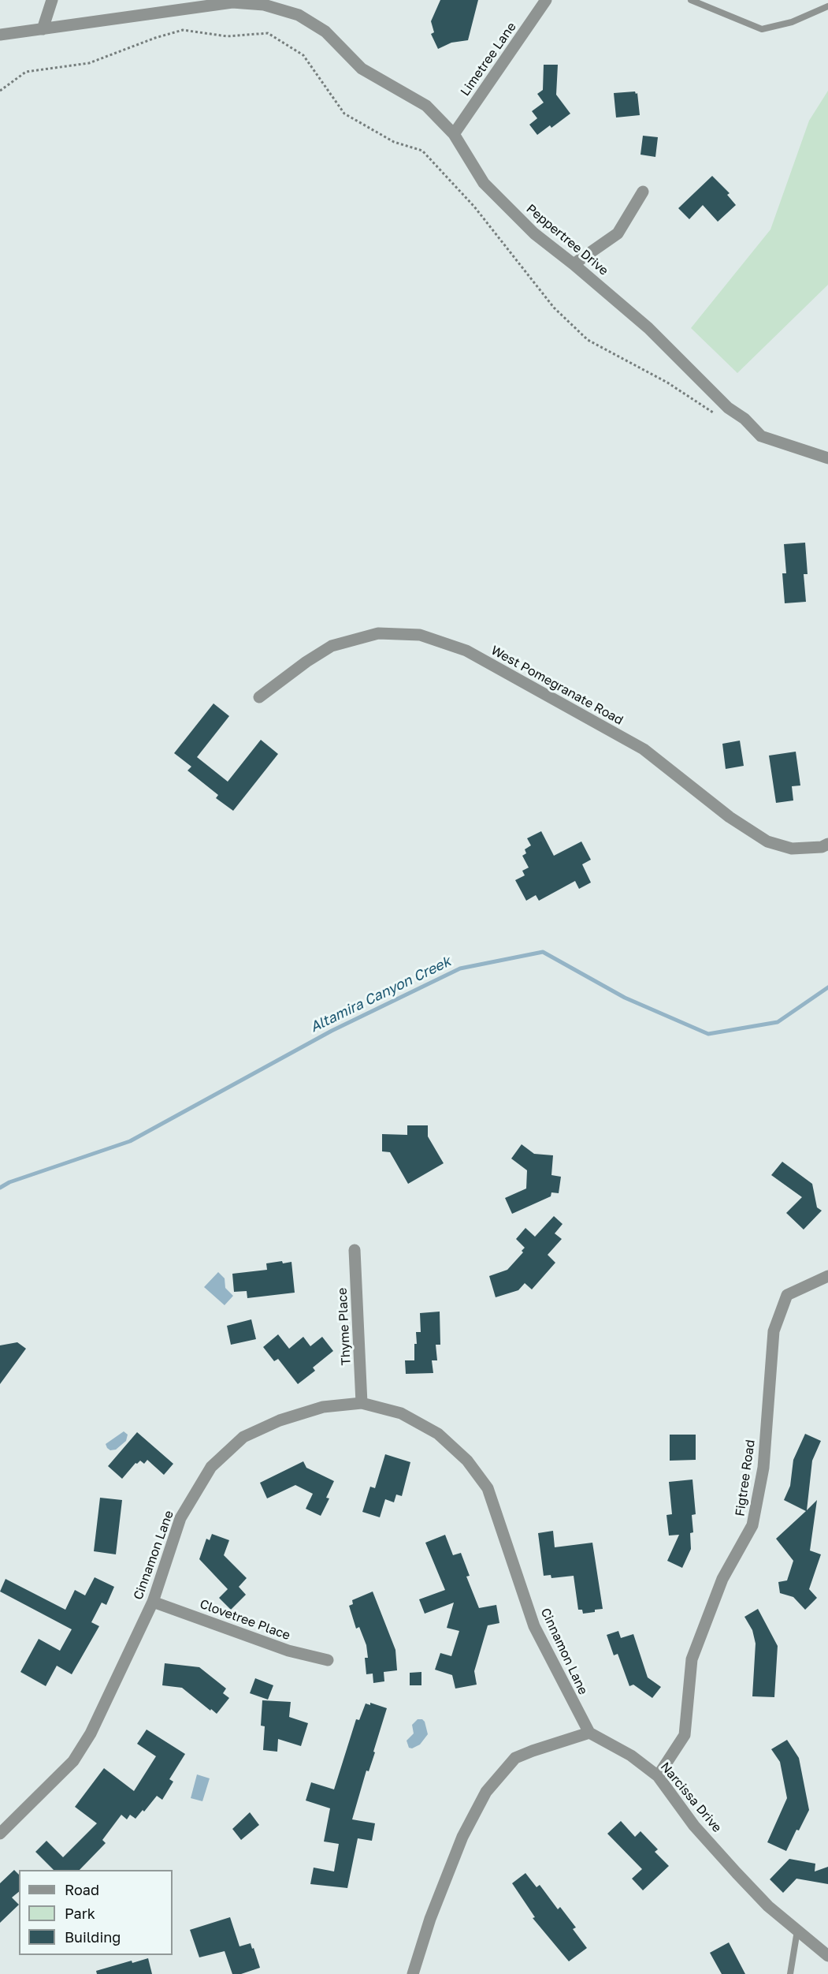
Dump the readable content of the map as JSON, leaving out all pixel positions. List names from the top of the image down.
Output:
{
  "streets": {
    "street": [
      "Limetree Lane",
      "Peppertree Drive",
      "West Pomegranate Road",
      "Thyme Place",
      "Figtree Road",
      "Cinnamon Lane",
      "Clovetree Place",
      "Narcissa Drive"
    ]
  },
  "crossings": [
    ["Limetree Lane", "Peppertree Drive"],
    ["Thyme Place", "Cinnamon Lane"],
    ["Figtree Road", "Narcissa Drive"],
    ["Cinnamon Lane", "Clovetree Place"],
    ["Cinnamon Lane", "Narcissa Drive"]
  ],
  "water": ["Altamira Canyon Creek"],
  "legend": ["Road", "Park", "Building"]
}
